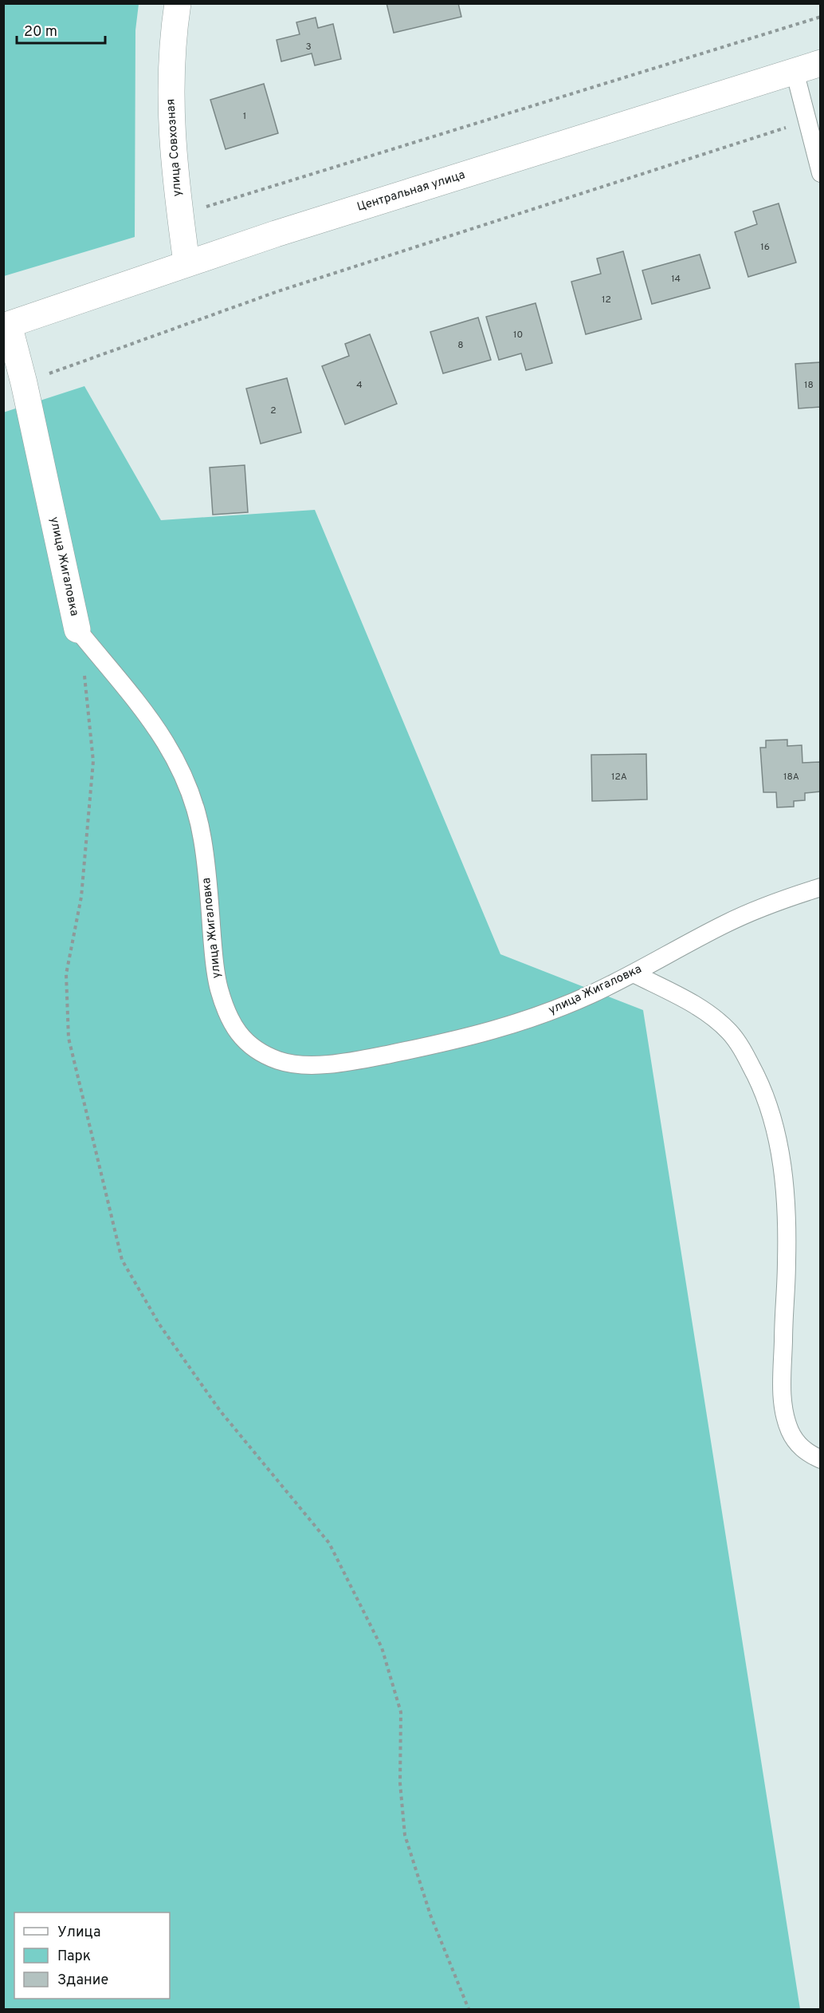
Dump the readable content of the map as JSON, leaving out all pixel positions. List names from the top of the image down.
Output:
{
  "streets": {
    "main road": ["улица Совхозная", "Центральная улица", "улица Жигаловка"]
  },
  "crossings": [
    ["улица Совхозная", "Центральная улица"],
    ["Центральная улица", "улица Жигаловка"]
  ],
  "house_numbers": [
    "3",
    "1",
    "16",
    "14",
    "12",
    "10",
    "8",
    "4",
    "18",
    "2",
    "12А",
    "18А"
  ],
  "legend": ["Улица", "Парк", "Здание"],
  "scale_bar": "20 m"
}
